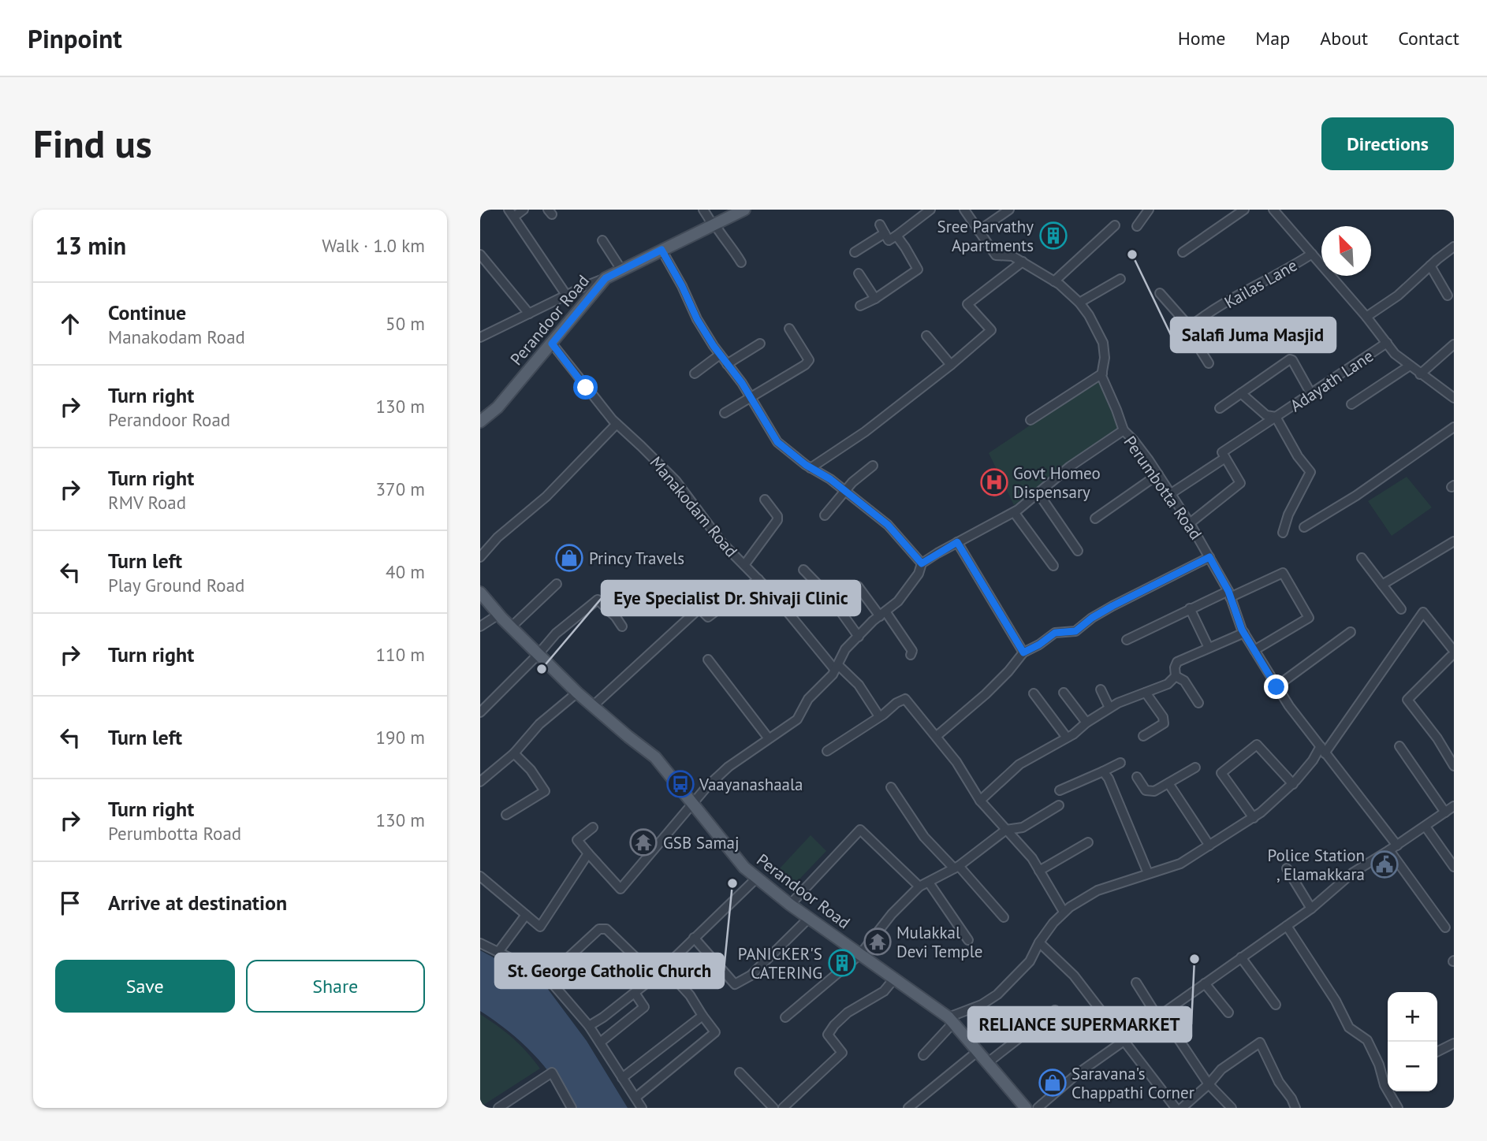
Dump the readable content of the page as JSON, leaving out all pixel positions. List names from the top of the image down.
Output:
{
  "streets": {
    "main road": ["Perandoor Road"],
    "street": [
      "Kailas Lane",
      "Adayath Lane",
      "Perumbotta Road",
      "Manakodam Road"
    ]
  },
  "crossings": [
    ["Perandoor Road", "Manakodam Road"]
  ],
  "places": {
    "building": ["Sree Parvathy Apartments", "PANICKER'S CATERING"],
    "other": [
      "Salafi Juma Masjid",
      "Eye Specialist Dr. Shivaji Clinic",
      "St. George Catholic Church",
      "RELIANCE SUPERMARKET"
    ],
    "hospital": ["Govt Homeo Dispensary"],
    "shop": ["Princy Travels", "Saravana's Chappathi Corner"],
    "bus stop": ["Vaayanashaala"],
    "temple": ["GSB Samaj", "Mulakkal Devi Temple"],
    "public building": ["Police Station , Elamakkara"]
  },
  "north": "top left",
  "page": {
    "header": "Pinpoint",
    "nav": [
      "Home",
      "Map",
      "About",
      "Contact"
    ],
    "buttons": [
      "Directions",
      ["Save", "Share"]
    ],
    "title": "Find us",
    "heading": ["13 min", "Walk · 1.0 km"],
    "list": [
      ["Continue", "Manakodam Road", "50 m"],
      ["Turn right", "Perandoor Road", "130 m"],
      ["Turn right", "RMV Road", "370 m"],
      ["Turn left", "Play Ground Road", "40 m"],
      ["Turn right", "110 m"],
      ["Turn left", "190 m"],
      ["Turn right", "Perumbotta Road", "130 m"],
      "Arrive at destination"
    ],
    "map_buttons": ["+", "−"]
  }
}
